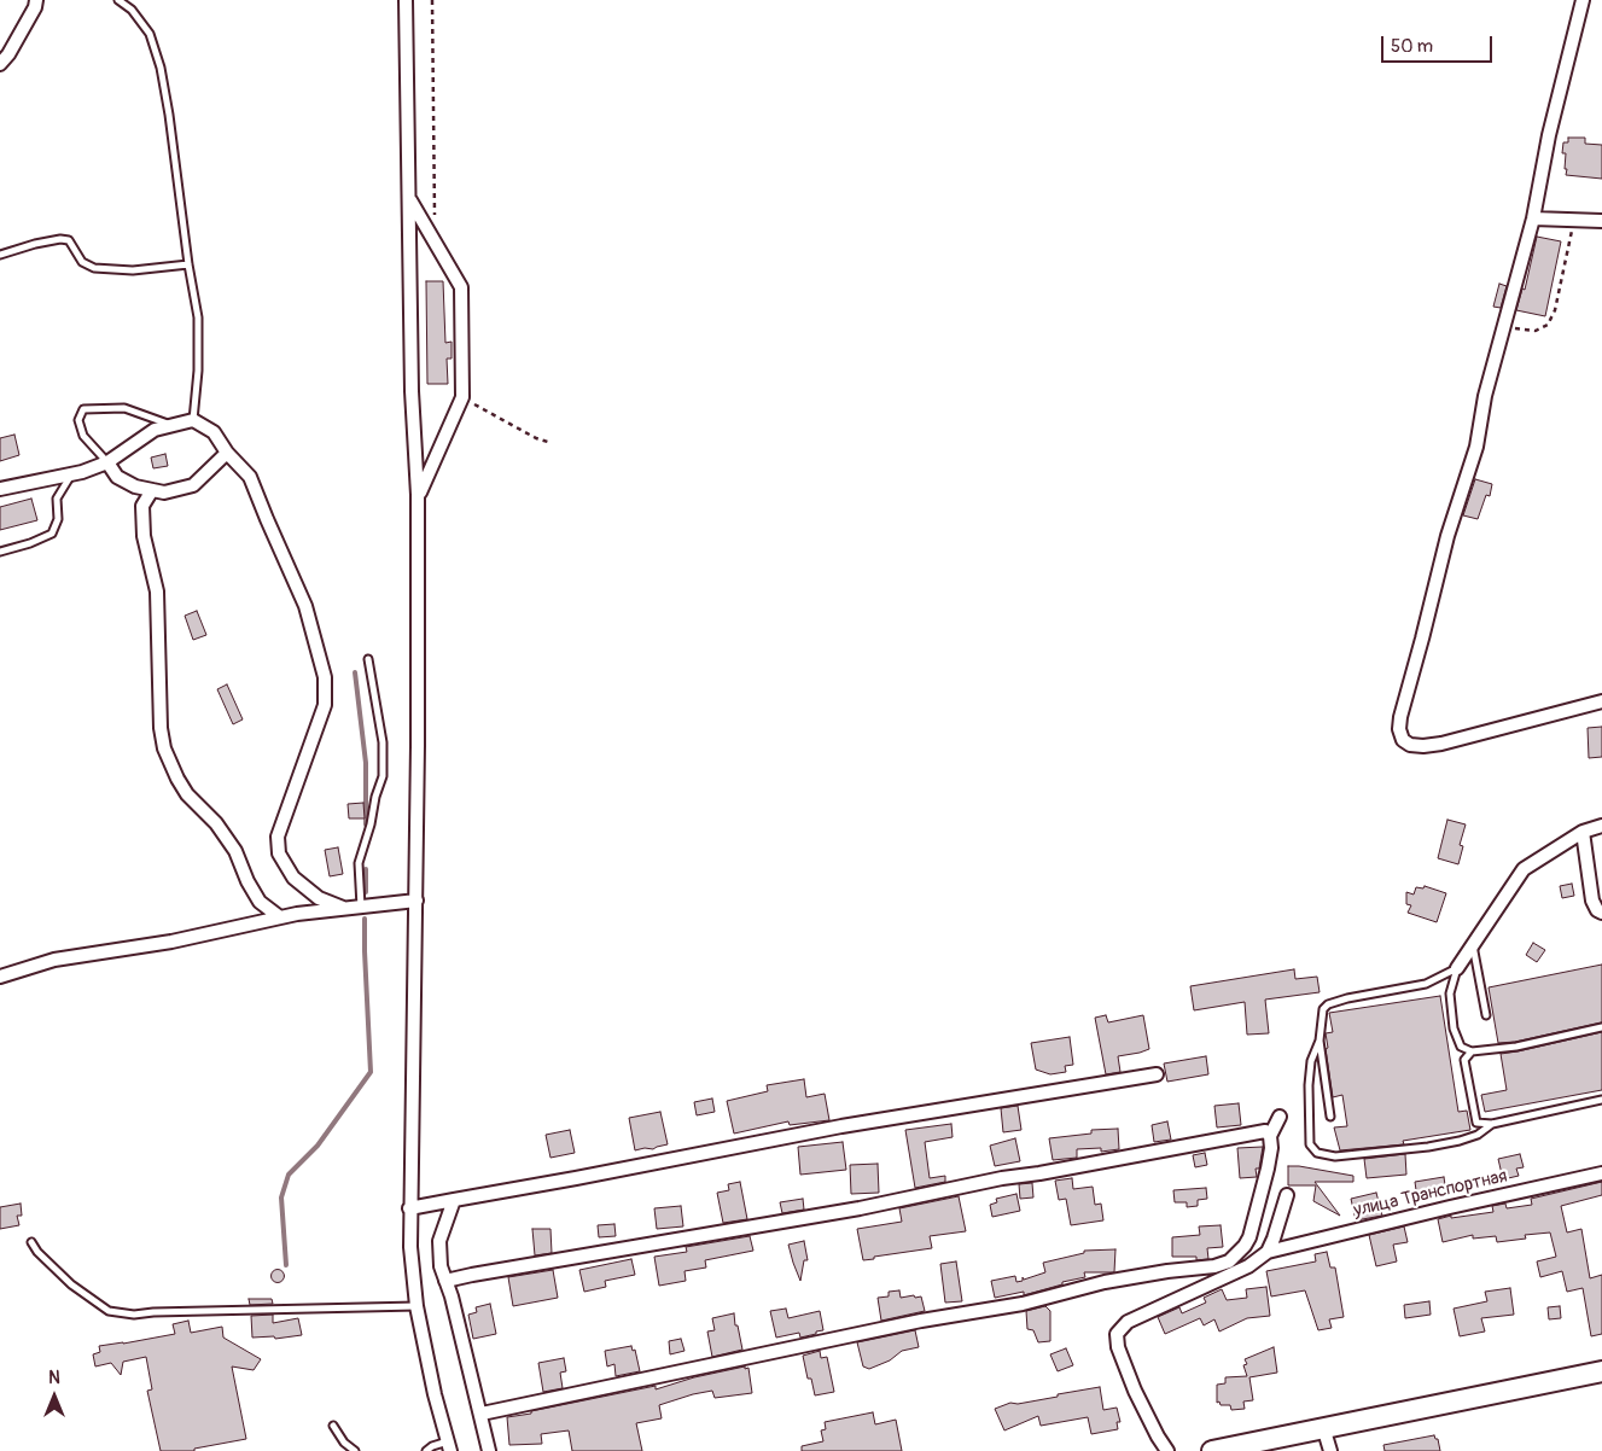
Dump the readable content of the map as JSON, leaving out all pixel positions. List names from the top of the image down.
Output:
{
  "streets": {
    "street": ["улица Транспортная"]
  },
  "scale_bar": "50 m",
  "north": "top"
}
